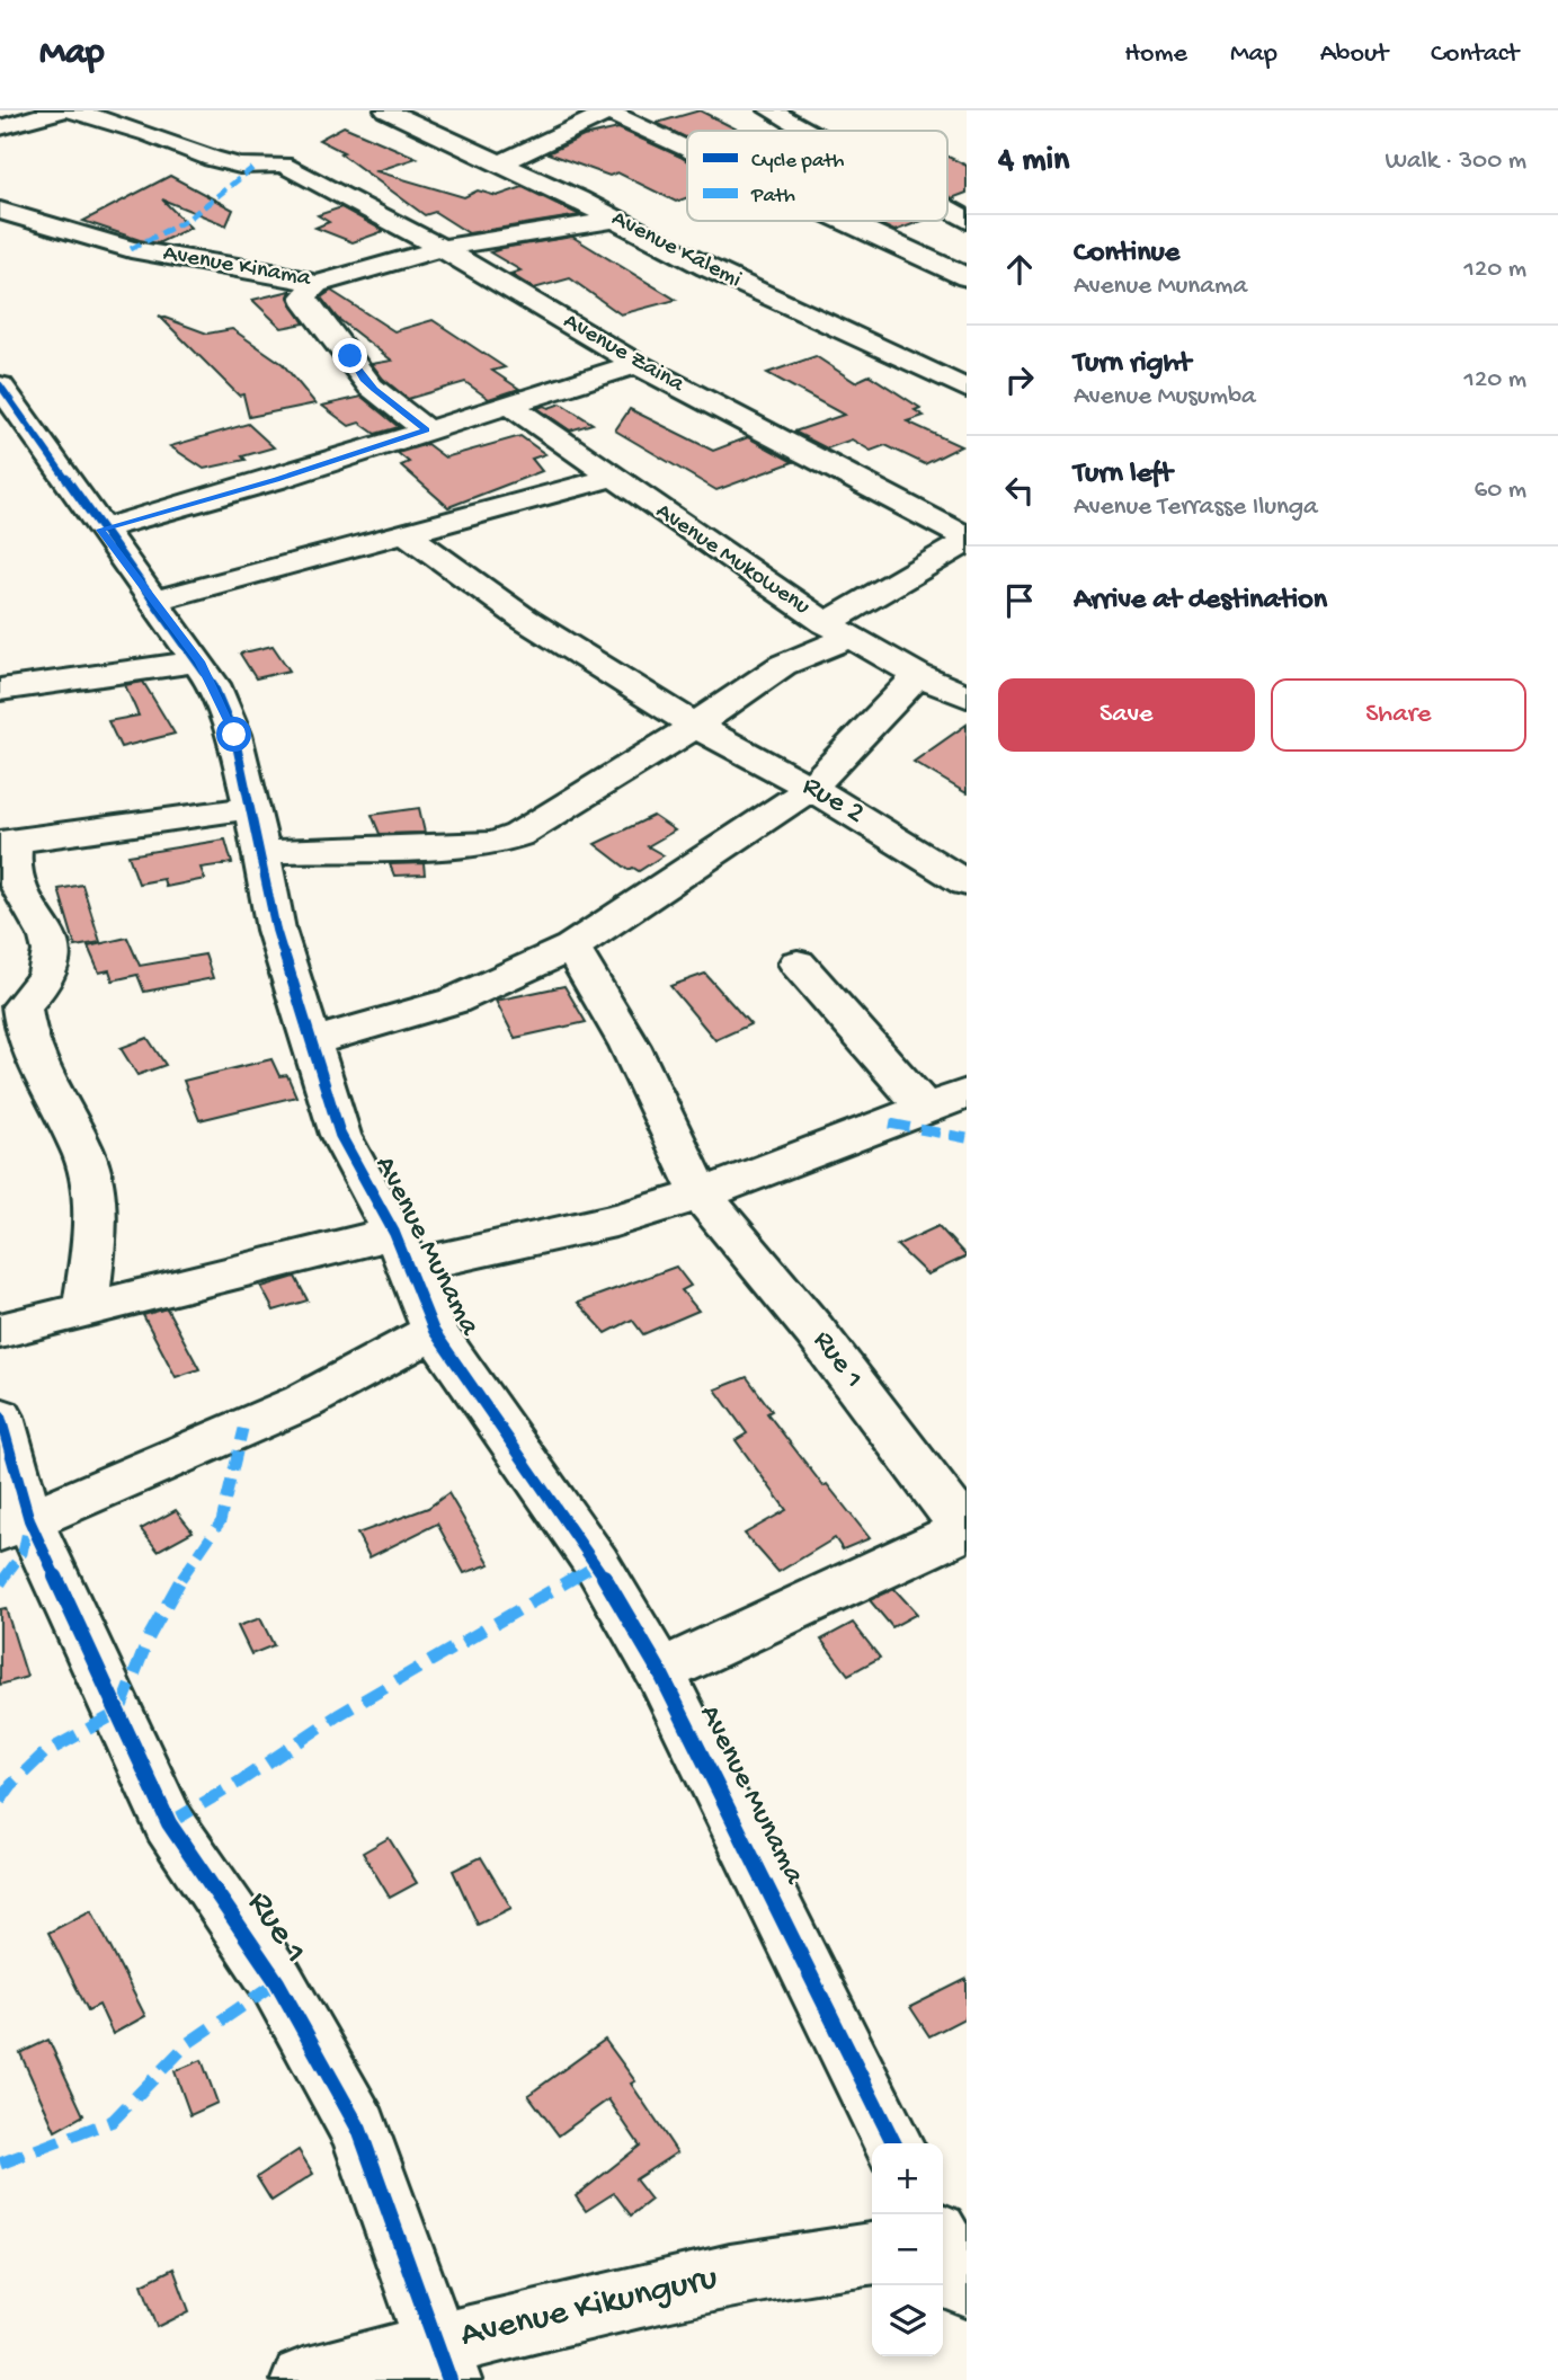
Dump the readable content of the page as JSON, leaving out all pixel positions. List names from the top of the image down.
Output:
{
  "streets": {
    "street": [
      "Avenue Kalemi",
      "Avenue Kinama",
      "Avenue Zaina",
      "Avenue Mukowenu",
      "Rue 2",
      "Avenue Munama",
      "Rue 1",
      "Avenue Kikunguru"
    ]
  },
  "crossings": [
    ["Avenue Kalemi", "Avenue Kinama"],
    ["Avenue Kinama", "Avenue Zaina"],
    ["Rue 1", "Avenue Kikunguru"]
  ],
  "legend": ["Cycle path", "Path"],
  "page": {
    "header": "Map",
    "nav": [
      "Home",
      "Map",
      "About",
      "Contact"
    ],
    "heading": ["4 min", "Walk · 300 m"],
    "list": [
      ["Continue", "Avenue Munama", "120 m"],
      ["Turn right", "Avenue Musumba", "120 m"],
      ["Turn left", "Avenue Terrasse Ilunga", "60 m"],
      "Arrive at destination"
    ],
    "buttons": ["Save", "Share"],
    "map_buttons": ["+", "−"]
  }
}
